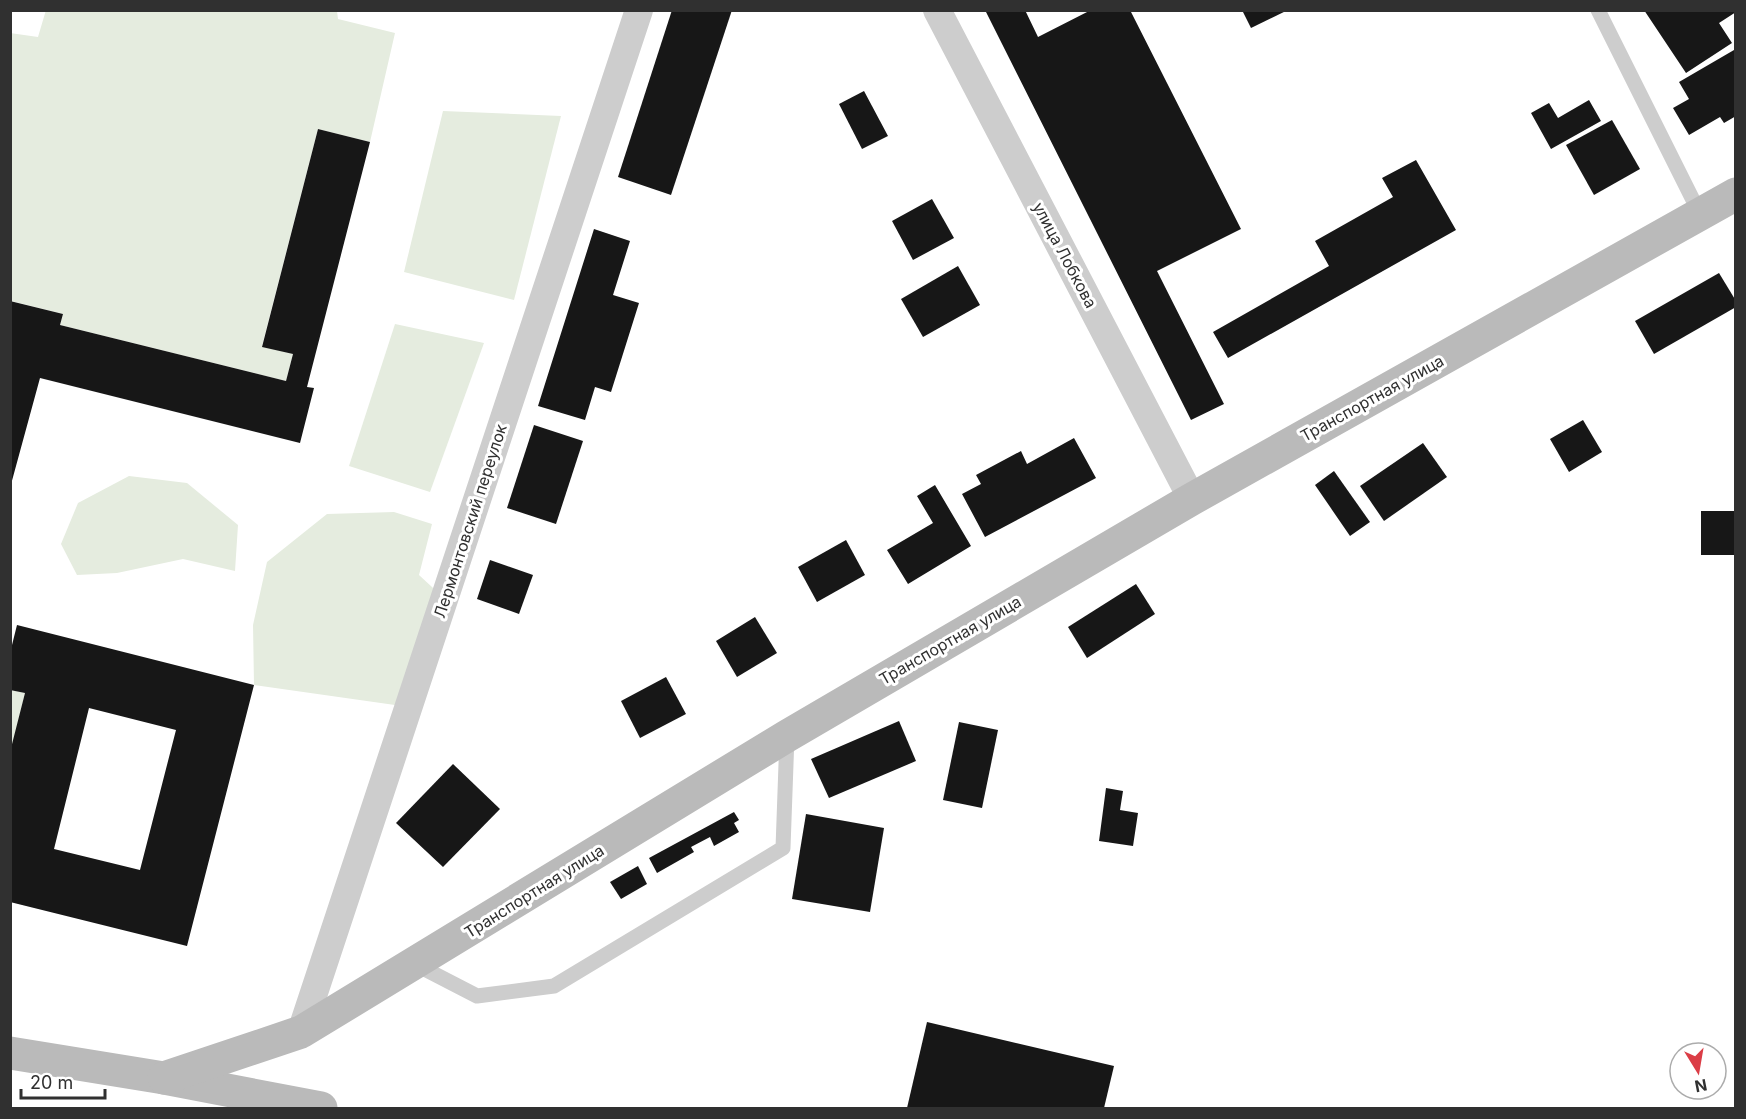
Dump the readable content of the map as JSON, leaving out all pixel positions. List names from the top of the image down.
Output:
{
  "streets": {
    "main road": ["Транспортная улица"],
    "street": ["улица Лобкова", "Лермонтовский переулок"]
  },
  "crossings": [
    ["улица Лобкова", "Транспортная улица"],
    ["Транспортная улица", "Лермонтовский переулок"]
  ],
  "scale_bar": "20 m",
  "north": "bottom"
}
